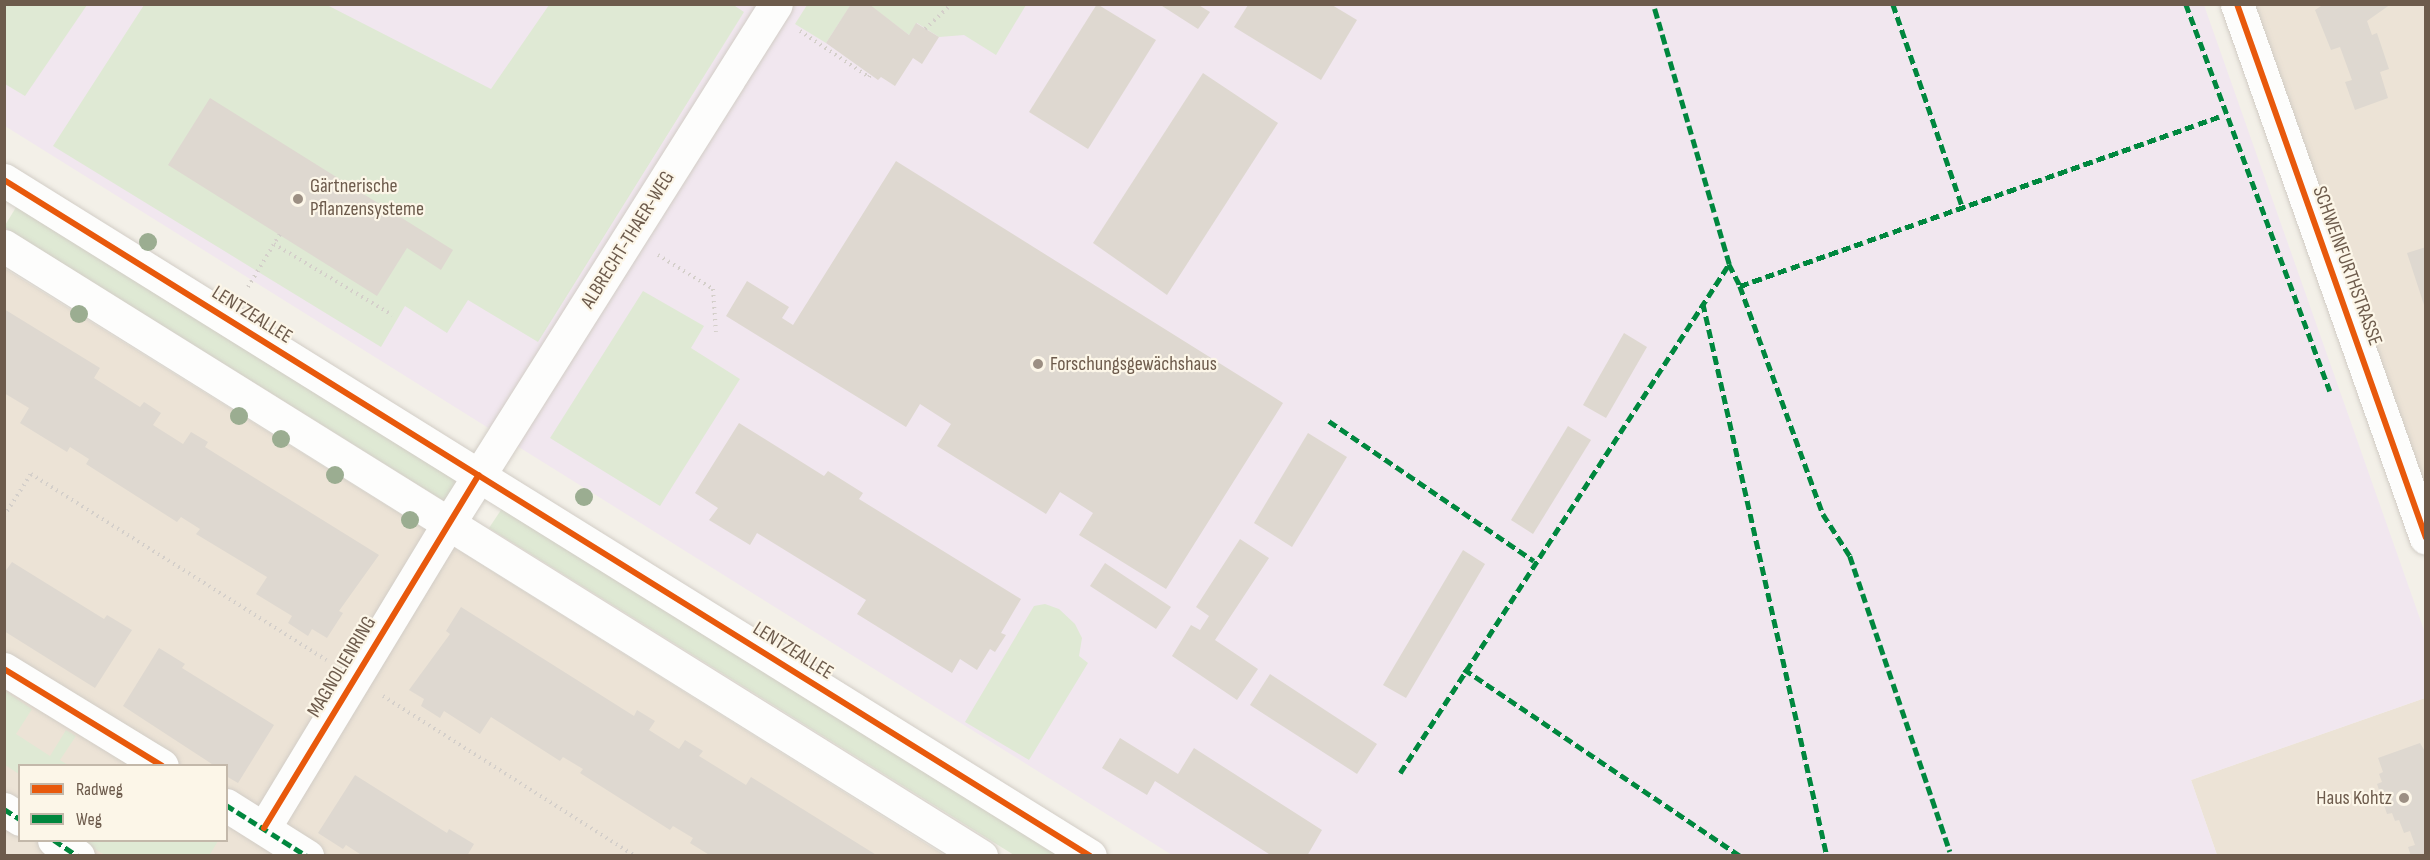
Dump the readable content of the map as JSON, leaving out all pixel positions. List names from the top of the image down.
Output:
{
  "streets": {
    "street": [
      "ALBRECHT-THAER-WEG",
      "SCHWEINFURTHSTRASSE",
      "LENTZEALLEE",
      "MAGNOLIENRING"
    ]
  },
  "crossings": [
    ["ALBRECHT-THAER-WEG", "LENTZEALLEE"]
  ],
  "places": ["Gärtnerische Pflanzensysteme", "Forschungsgewächshaus", "Haus Kohtz"],
  "legend": ["Radweg", "Weg"]
}
